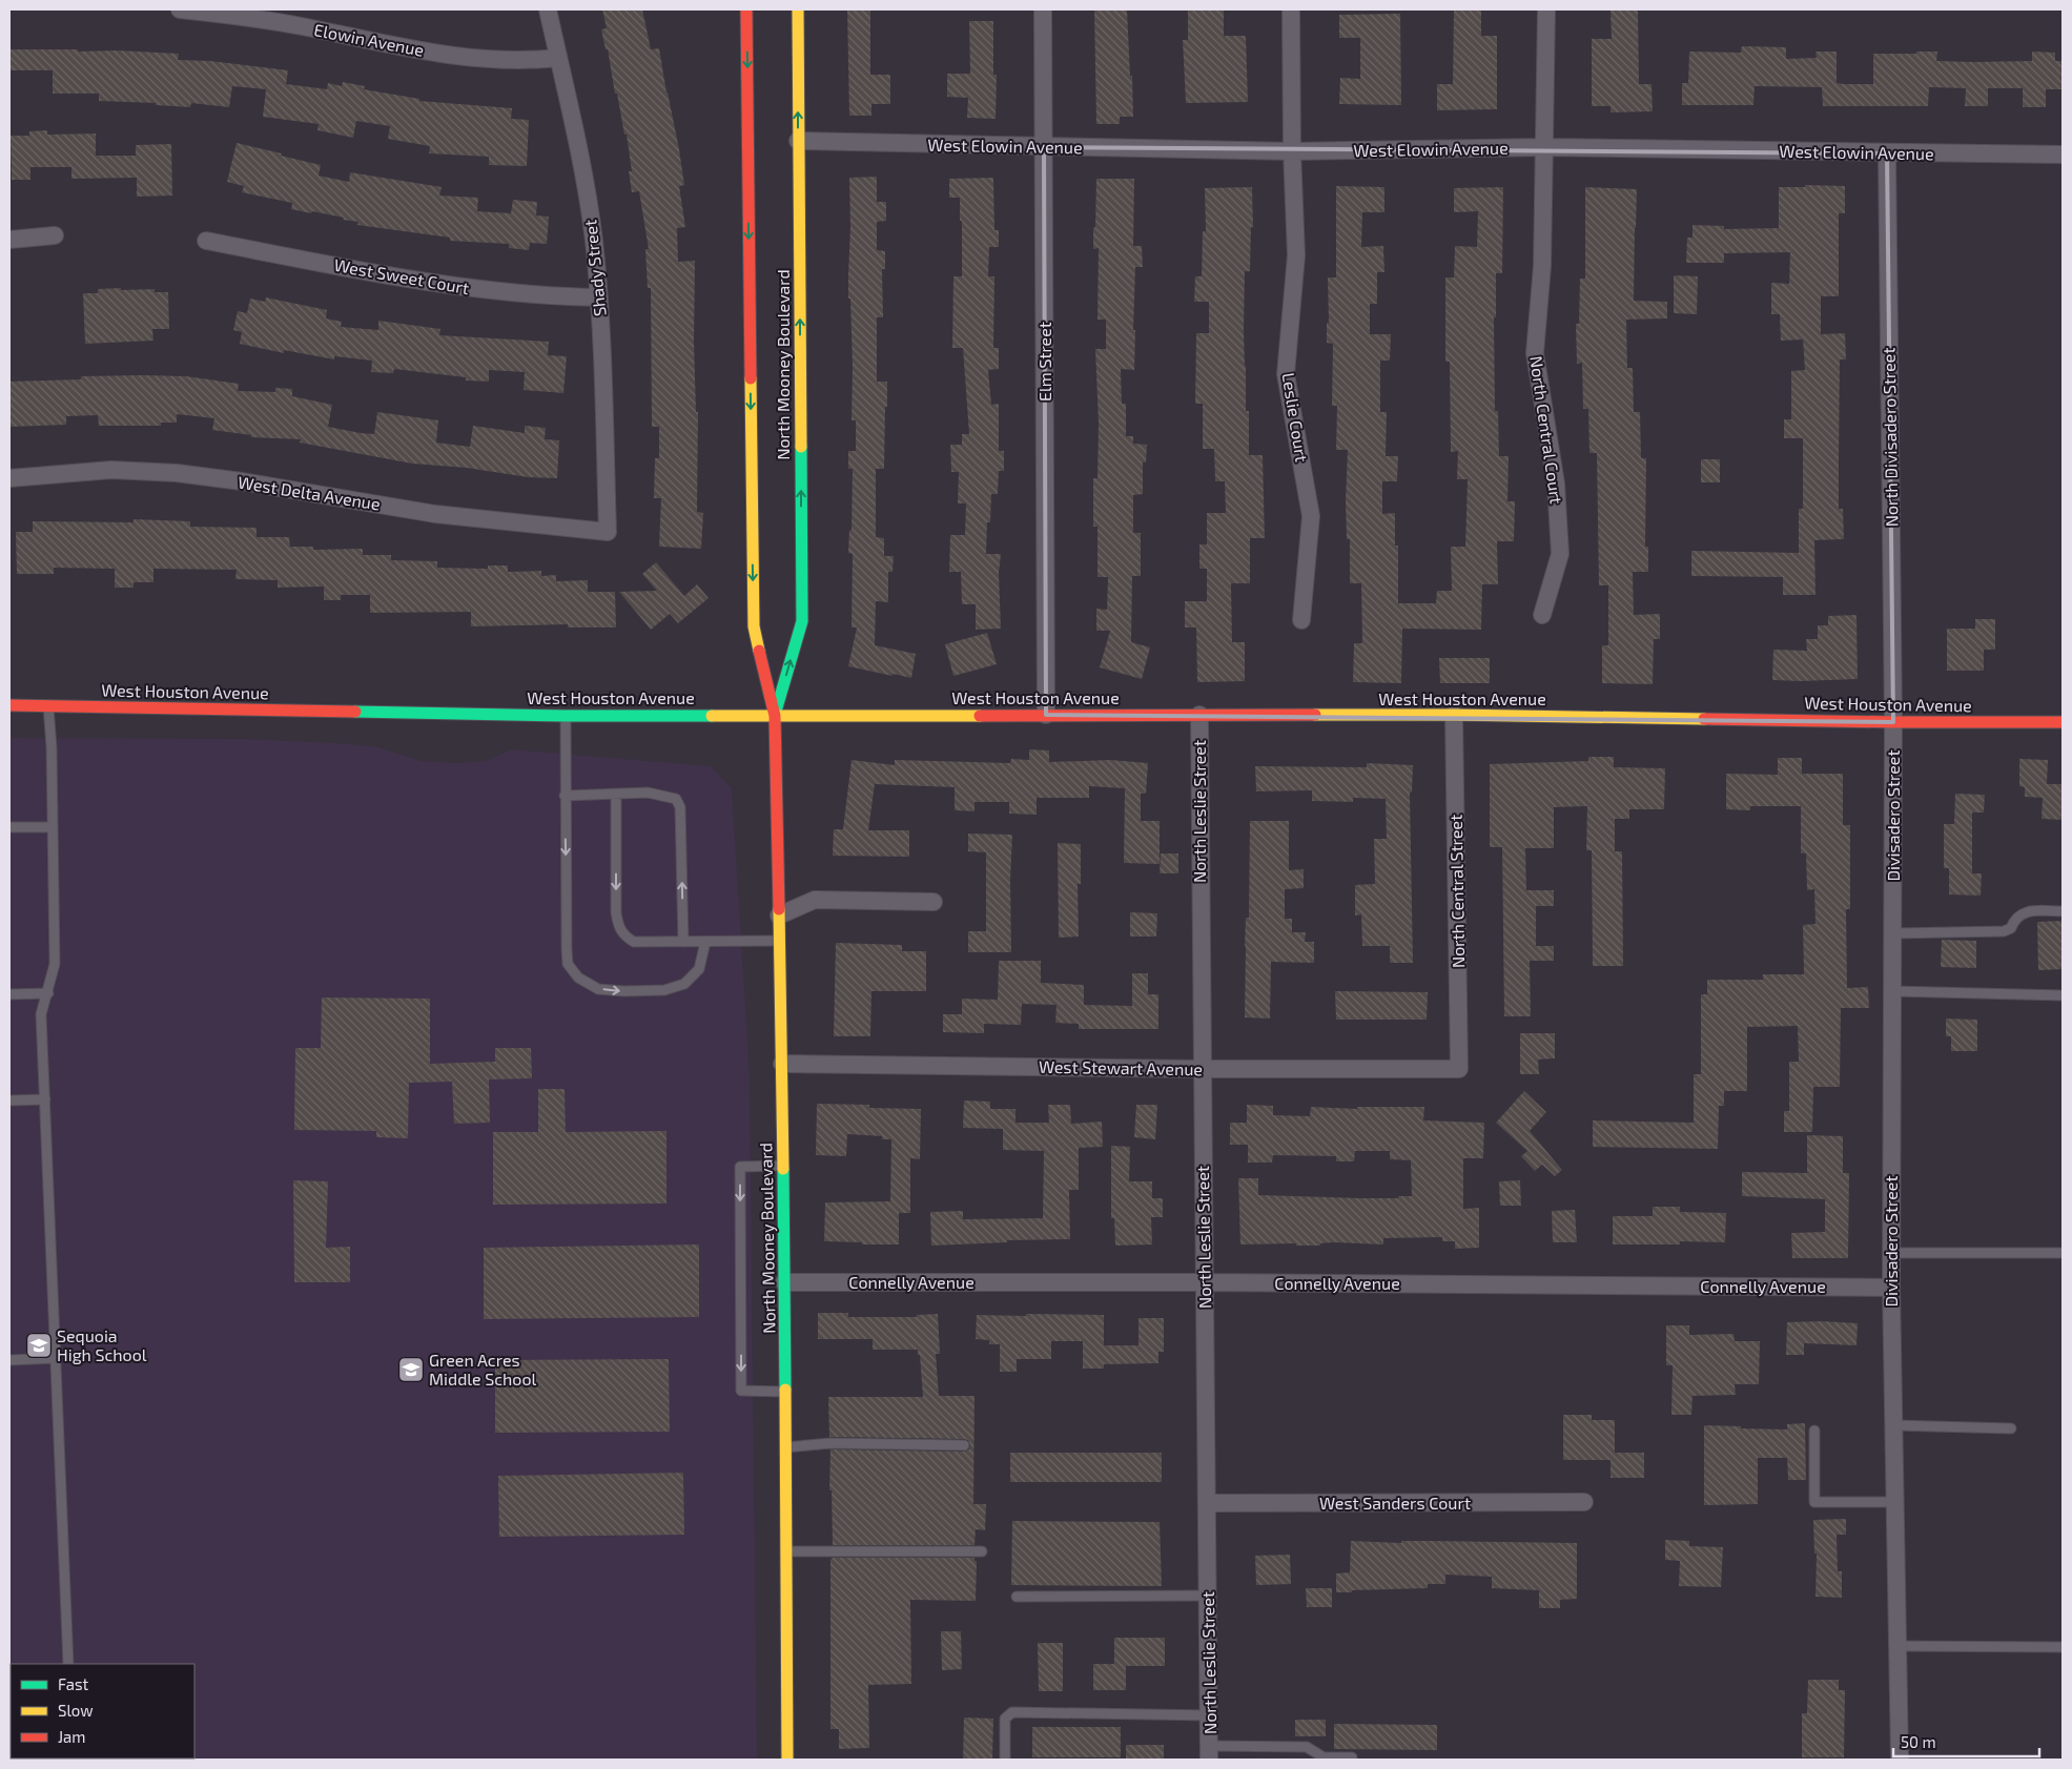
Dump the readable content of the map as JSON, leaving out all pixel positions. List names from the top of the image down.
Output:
{
  "streets": {
    "street": [
      "Elowin Avenue",
      "West Elowin Avenue",
      "Shady Street",
      "West Sweet Court",
      "Elm Street",
      "North Mooney Boulevard",
      "Leslie Court",
      "North Central Court",
      "North Divisadero Street",
      "West Delta Avenue",
      "West Houston Avenue",
      "North Leslie Street",
      "Divisadero Street",
      "North Central Street",
      "West Stewart Avenue",
      "Connelly Avenue",
      "West Sanders Court"
    ]
  },
  "crossings": [
    ["Elowin Avenue", "Shady Street"],
    ["West Elowin Avenue", "Elm Street"],
    ["West Elowin Avenue", "North Mooney Boulevard"],
    ["West Elowin Avenue", "Leslie Court"],
    ["West Elowin Avenue", "North Central Court"],
    ["West Elowin Avenue", "North Divisadero Street"],
    ["Shady Street", "West Sweet Court"],
    ["Shady Street", "West Delta Avenue"],
    ["Elm Street", "West Houston Avenue"],
    ["North Mooney Boulevard", "West Houston Avenue"],
    ["North Mooney Boulevard", "West Stewart Avenue"],
    ["North Mooney Boulevard", "Connelly Avenue"],
    ["North Divisadero Street", "West Houston Avenue"],
    ["North Divisadero Street", "Divisadero Street"],
    ["West Houston Avenue", "North Leslie Street"],
    ["West Houston Avenue", "Divisadero Street"],
    ["West Houston Avenue", "North Central Street"],
    ["North Leslie Street", "West Stewart Avenue"],
    ["North Leslie Street", "Connelly Avenue"],
    ["North Leslie Street", "West Sanders Court"],
    ["Divisadero Street", "Connelly Avenue"],
    ["North Central Street", "West Stewart Avenue"]
  ],
  "places": {
    "school or university": ["Sequoia High School", "Green Acres Middle School"]
  },
  "legend": ["Fast", "Slow", "Jam"],
  "scale_bar": "50 m"
}
